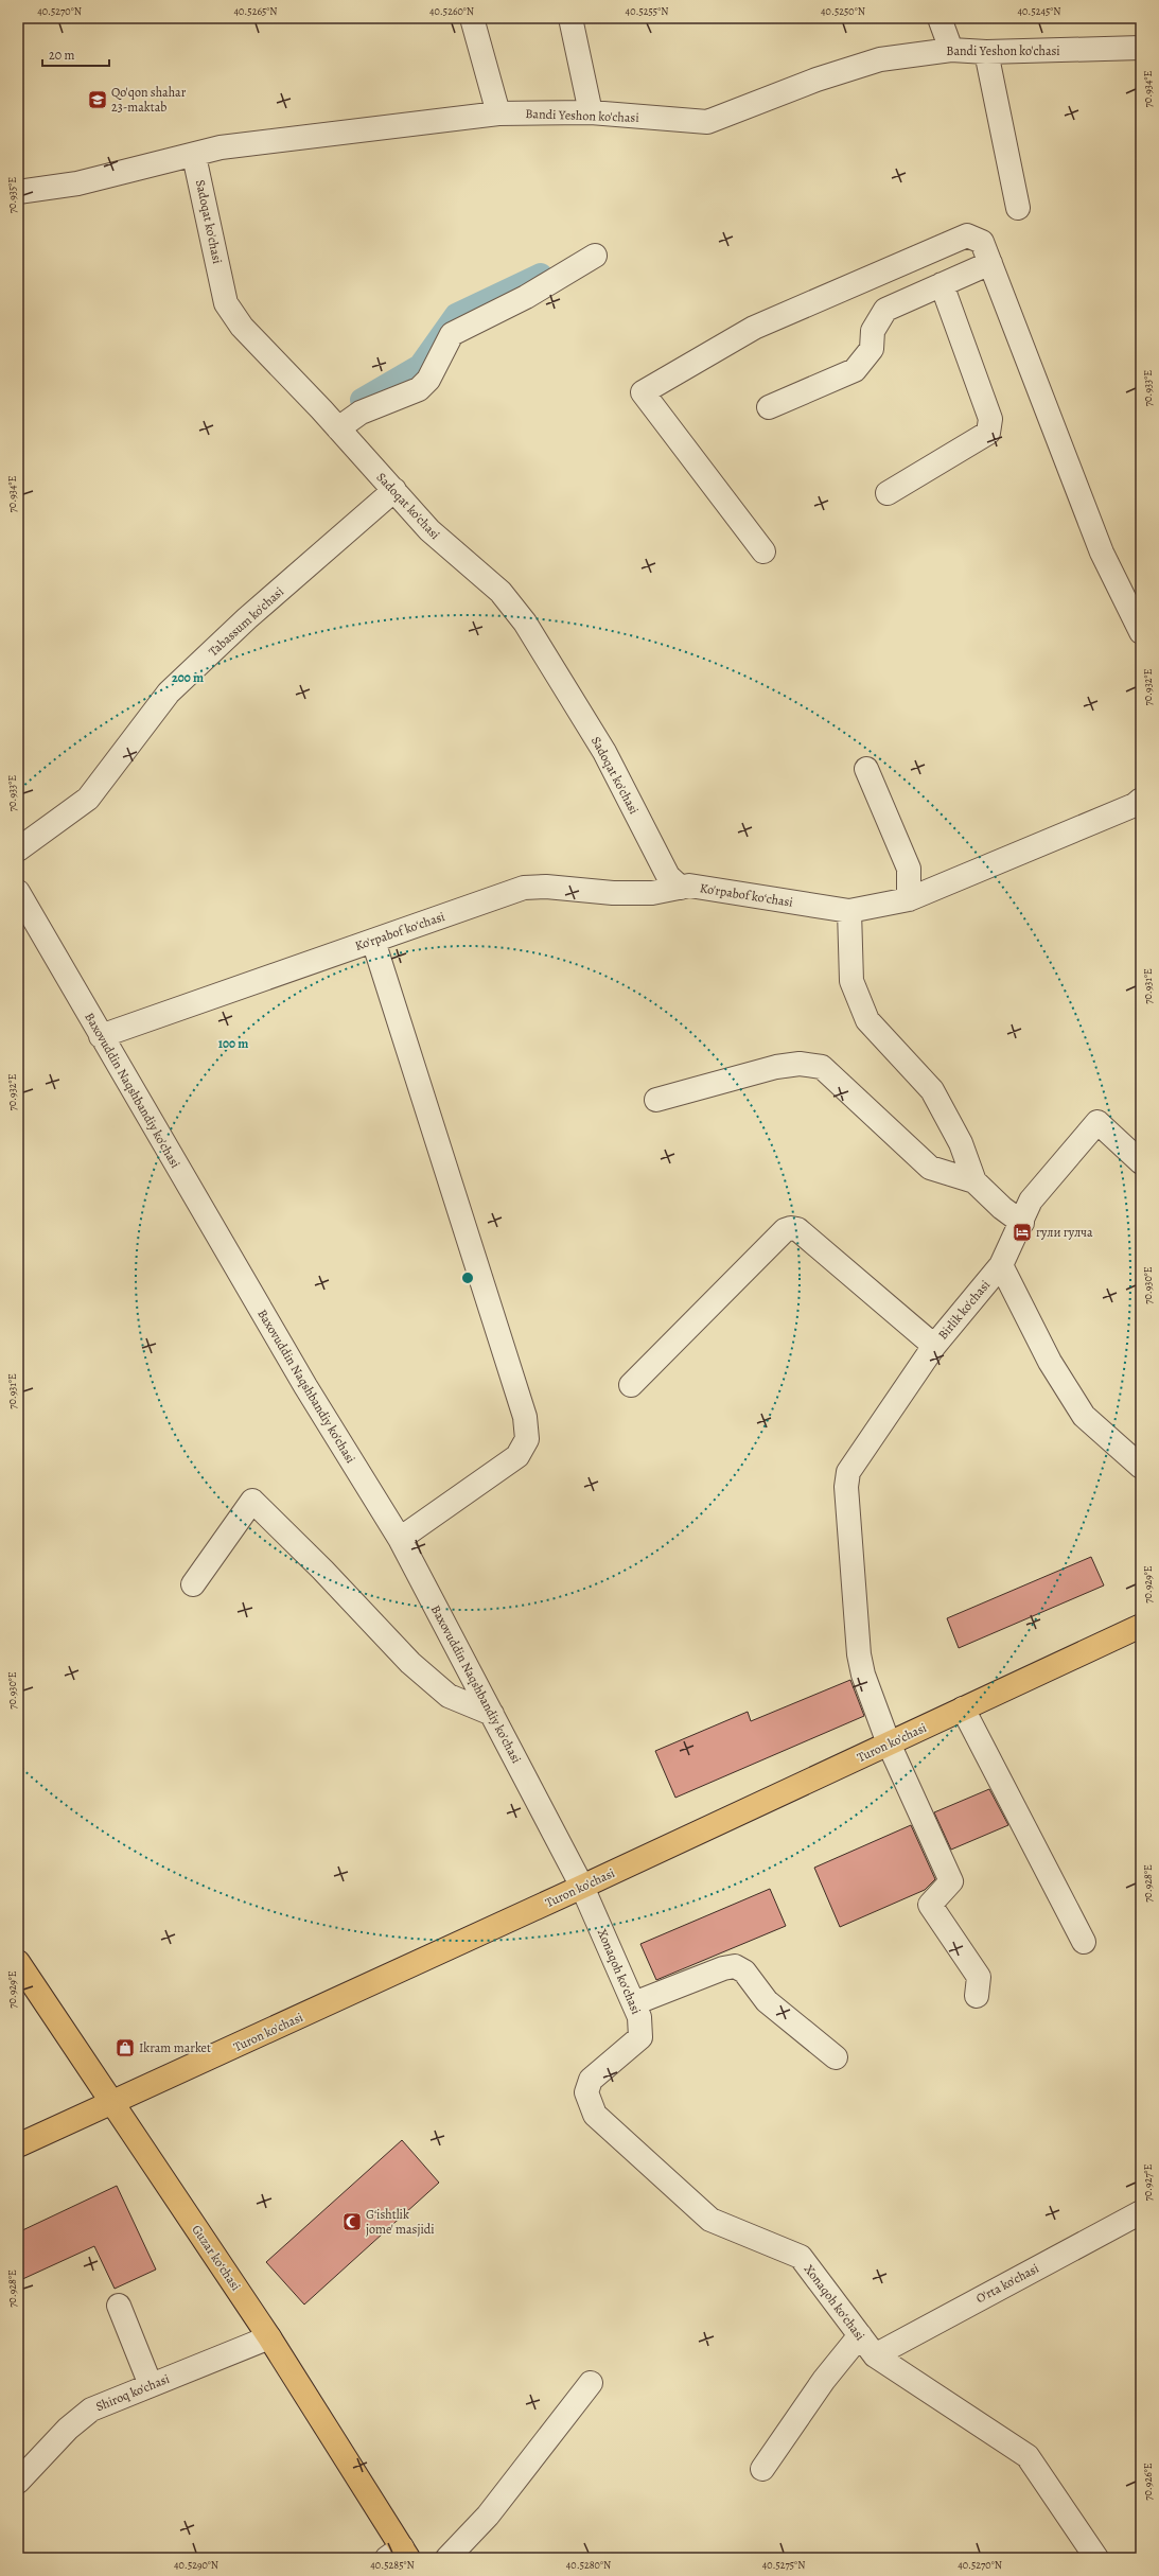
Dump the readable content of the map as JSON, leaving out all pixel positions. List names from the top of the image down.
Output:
{
  "streets": {
    "main road": ["Turon ko'chasi", "Guzar koʻchasi"],
    "street": [
      "Bandi Yeshon ko'chasi",
      "Sadoqat ko'chasi",
      "Tabassum ko'chasi",
      "Ko'rpabof koʻchasi",
      "Baxovuddin Naqshbandiy ko'chasi",
      "Birlik ko'chasi",
      "Xonaqoh koʻchasi",
      "O'rta ko'chasi",
      "Shiroq ko'chasi"
    ]
  },
  "crossings": [
    ["Bandi Yeshon ko'chasi", "Sadoqat ko'chasi"],
    ["Sadoqat ko'chasi", "Tabassum ko'chasi"],
    ["Sadoqat ko'chasi", "Ko'rpabof koʻchasi"],
    ["Ko'rpabof koʻchasi", "Baxovuddin Naqshbandiy ko'chasi"],
    ["Baxovuddin Naqshbandiy ko'chasi", "Turon ko'chasi"],
    ["Baxovuddin Naqshbandiy ko'chasi", "Xonaqoh koʻchasi"],
    ["Birlik ko'chasi", "Turon ko'chasi"],
    ["Turon ko'chasi", "Xonaqoh koʻchasi"],
    ["Turon ko'chasi", "Guzar koʻchasi"],
    ["Xonaqoh koʻchasi", "O'rta ko'chasi"],
    ["Guzar koʻchasi", "Shiroq ko'chasi"]
  ],
  "places": {
    "school or university": ["Qo'qon shahar 23-maktab"],
    "hotel": ["гули гулча"],
    "shop": ["Ikram market"],
    "mosque": ["Gʻishtlik jome' masjidi"]
  },
  "scale_bar": "20 m",
  "coordinates": [
    "40.5270°N",
    "40.5265°N",
    "40.5260°N",
    "40.5255°N",
    "40.5250°N",
    "40.5245°N",
    "70.934°E",
    "70.935°E",
    "70.933°E",
    "70.932°E",
    "70.931°E",
    "70.930°E",
    "70.929°E",
    "70.928°E",
    "70.927°E",
    "70.926°E",
    "40.5290°N",
    "40.5285°N",
    "40.5280°N",
    "40.5275°N"
  ],
  "rings": ["200 m", "100 m"]
}
